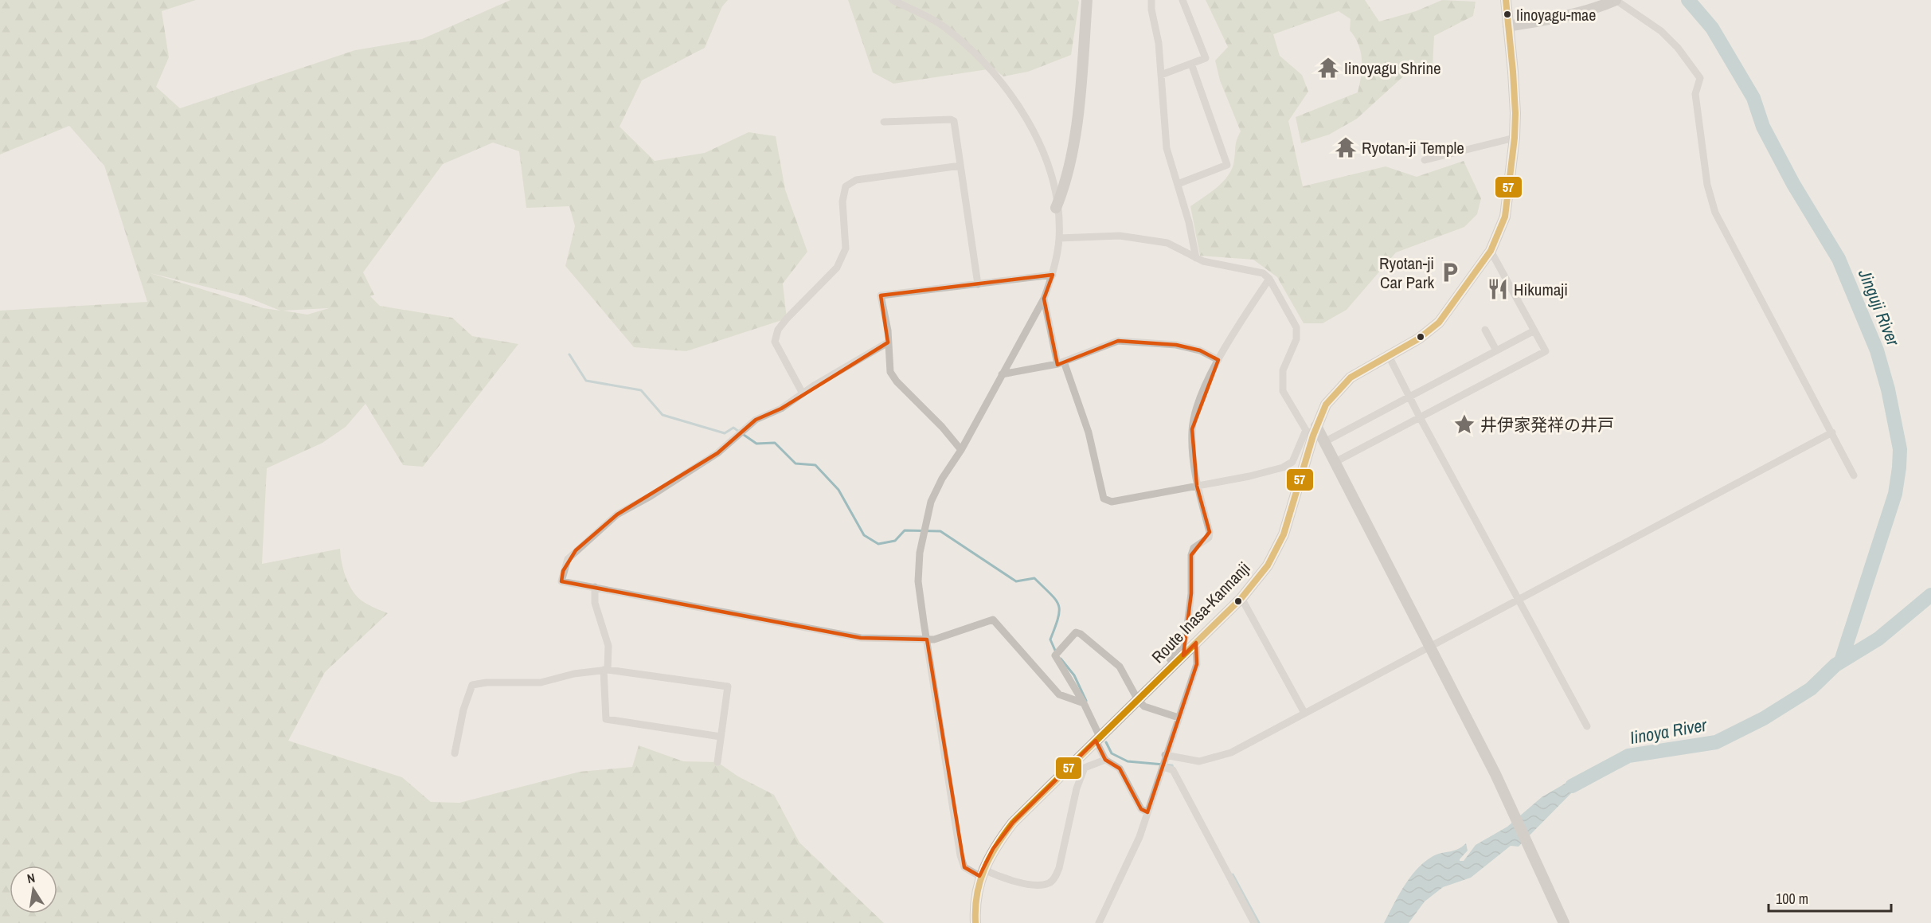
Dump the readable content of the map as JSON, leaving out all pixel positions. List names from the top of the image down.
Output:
{
  "streets": {
    "main road": ["Route Inasa-Kannanji"]
  },
  "water": ["Jinguji River", "Iinoya River"],
  "places": {
    "other": ["Iinoyagu-mae"],
    "temple": ["Iinoyagu Shrine", "Ryotan-ji Temple"],
    "parking": ["Ryotan-ji Car Park"],
    "restaurant": ["Hikumaji"],
    "place": ["井伊家発祥の井戸"]
  },
  "lines": ["transit line 57"],
  "scale_bar": "100 m",
  "north": "top"
}
